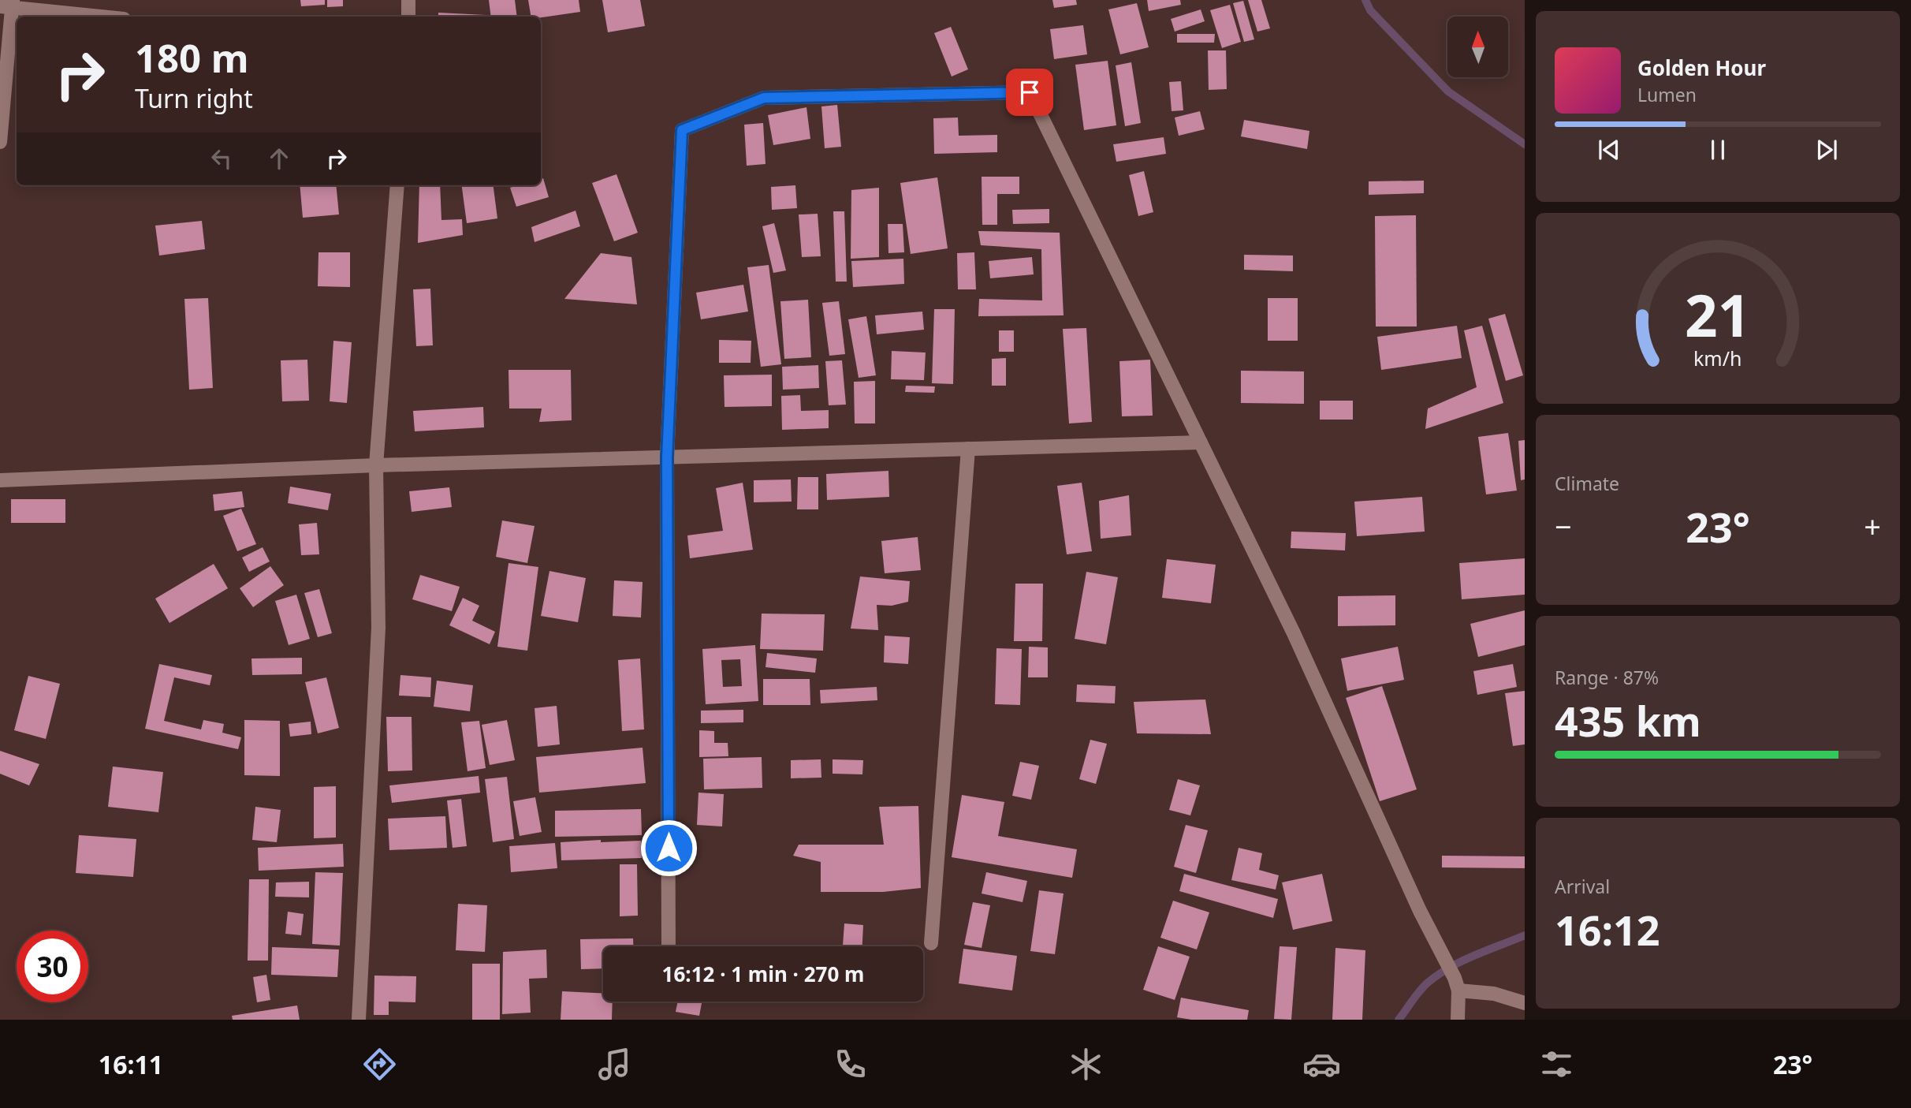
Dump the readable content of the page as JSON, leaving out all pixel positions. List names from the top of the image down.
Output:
{
  "north": "top",
  "page": {
    "turn": ["180 m", "Turn right"],
    "song": ["Golden Hour", "Lumen"],
    "tile": [
      "Climate",
      ["Range · 87%", "435 km"],
      ["Arrival", "16:12"]
    ],
    "heat": ["−", "23°", "+"],
    "limit": "30",
    "trip": "16:12 · 1 min · 270 m",
    "tabs": ["16:11", "23°"],
    "gauge": ["21", "km/h"]
  }
}
